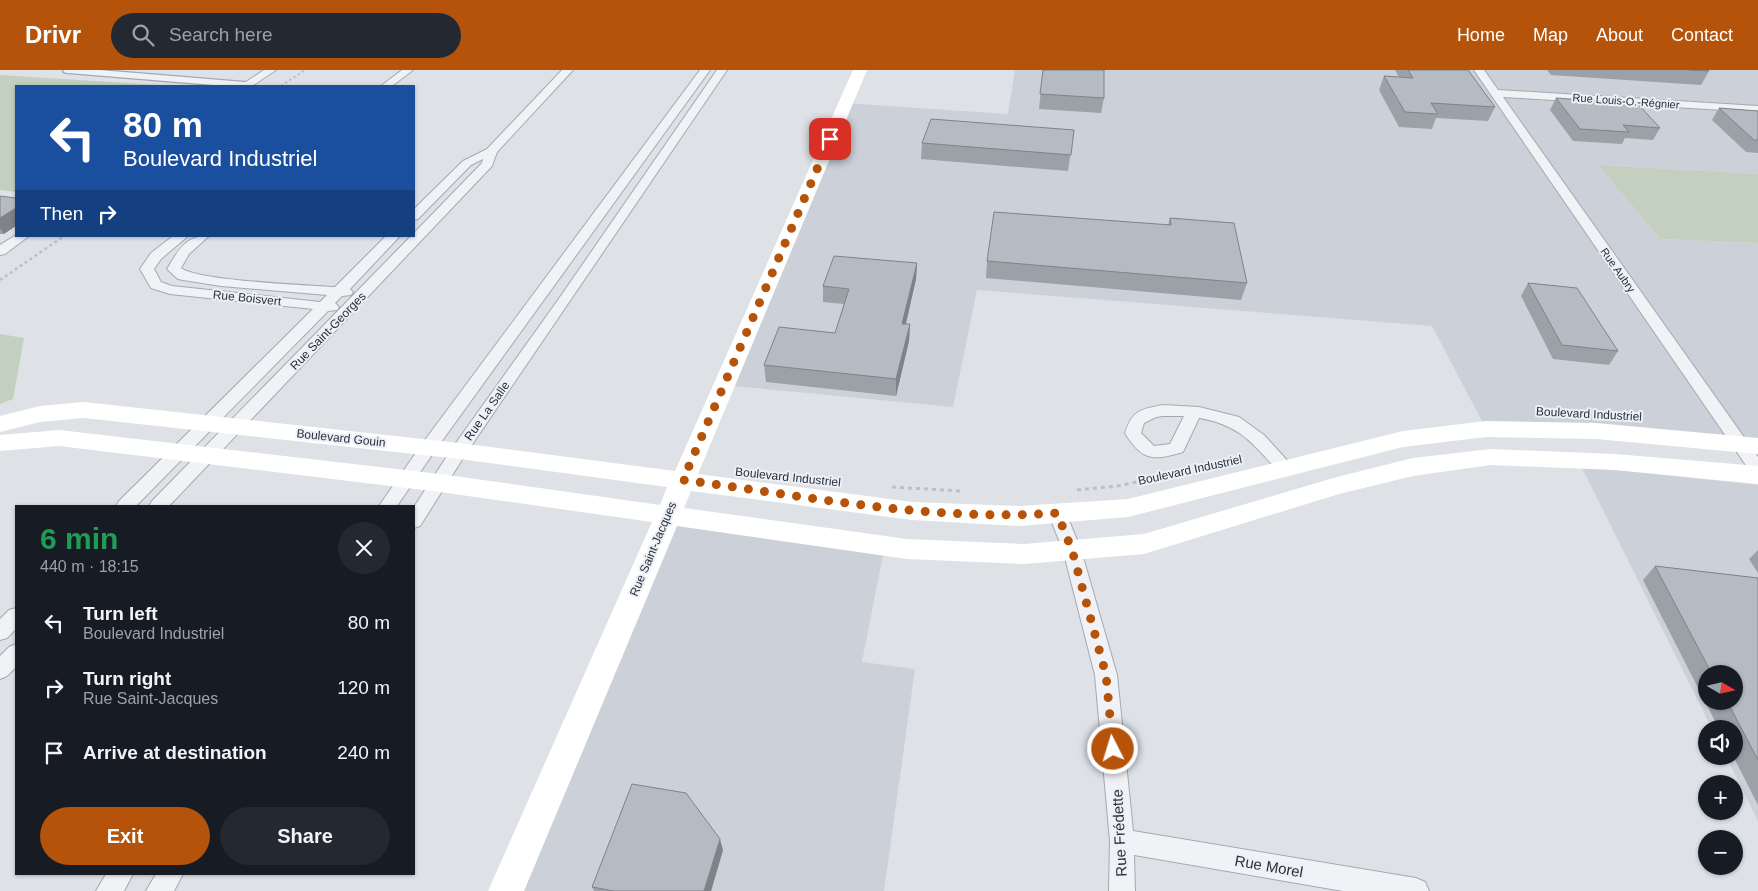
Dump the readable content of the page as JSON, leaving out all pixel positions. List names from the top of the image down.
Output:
{
  "streets": {
    "street": [
      "Rue Louis-O.-Régnier",
      "Rue Aubry",
      "Rue Boisvert",
      "Rue Saint-Georges",
      "Rue La Salle",
      "Boulevard Industriel",
      "Boulevard Gouin",
      "Rue Saint-Jacques",
      "Rue Frédette",
      "Rue Morel"
    ]
  },
  "crossings": [
    ["Rue Louis-O.-Régnier", "Rue Aubry"],
    ["Rue Aubry", "Boulevard Industriel"],
    ["Rue Boisvert", "Rue Saint-Georges"],
    ["Rue Saint-Georges", "Boulevard Gouin"],
    ["Rue La Salle", "Boulevard Gouin"],
    ["Boulevard Industriel", "Boulevard Gouin"],
    ["Boulevard Industriel", "Rue Saint-Jacques"],
    ["Boulevard Industriel", "Rue Frédette"],
    ["Boulevard Gouin", "Rue Saint-Jacques"],
    ["Rue Frédette", "Rue Morel"]
  ],
  "north": "right",
  "page": {
    "header": "Drivr",
    "search": "Search here",
    "nav": [
      "Home",
      "Map",
      "About",
      "Contact"
    ],
    "turn": ["80 m", "Boulevard Industriel"],
    "then": "Then",
    "heading": ["6 min", "440 m · 18:15"],
    "list": [
      {
        "name": "Turn left",
        "note": "Boulevard Industriel",
        "value": "80 m"
      },
      {
        "name": "Turn right",
        "note": "Rue Saint-Jacques",
        "value": "120 m"
      },
      {
        "name": "Arrive at destination",
        "value": "240 m"
      }
    ],
    "map_buttons": ["+", "−"],
    "buttons": ["Exit", "Share"]
  }
}
